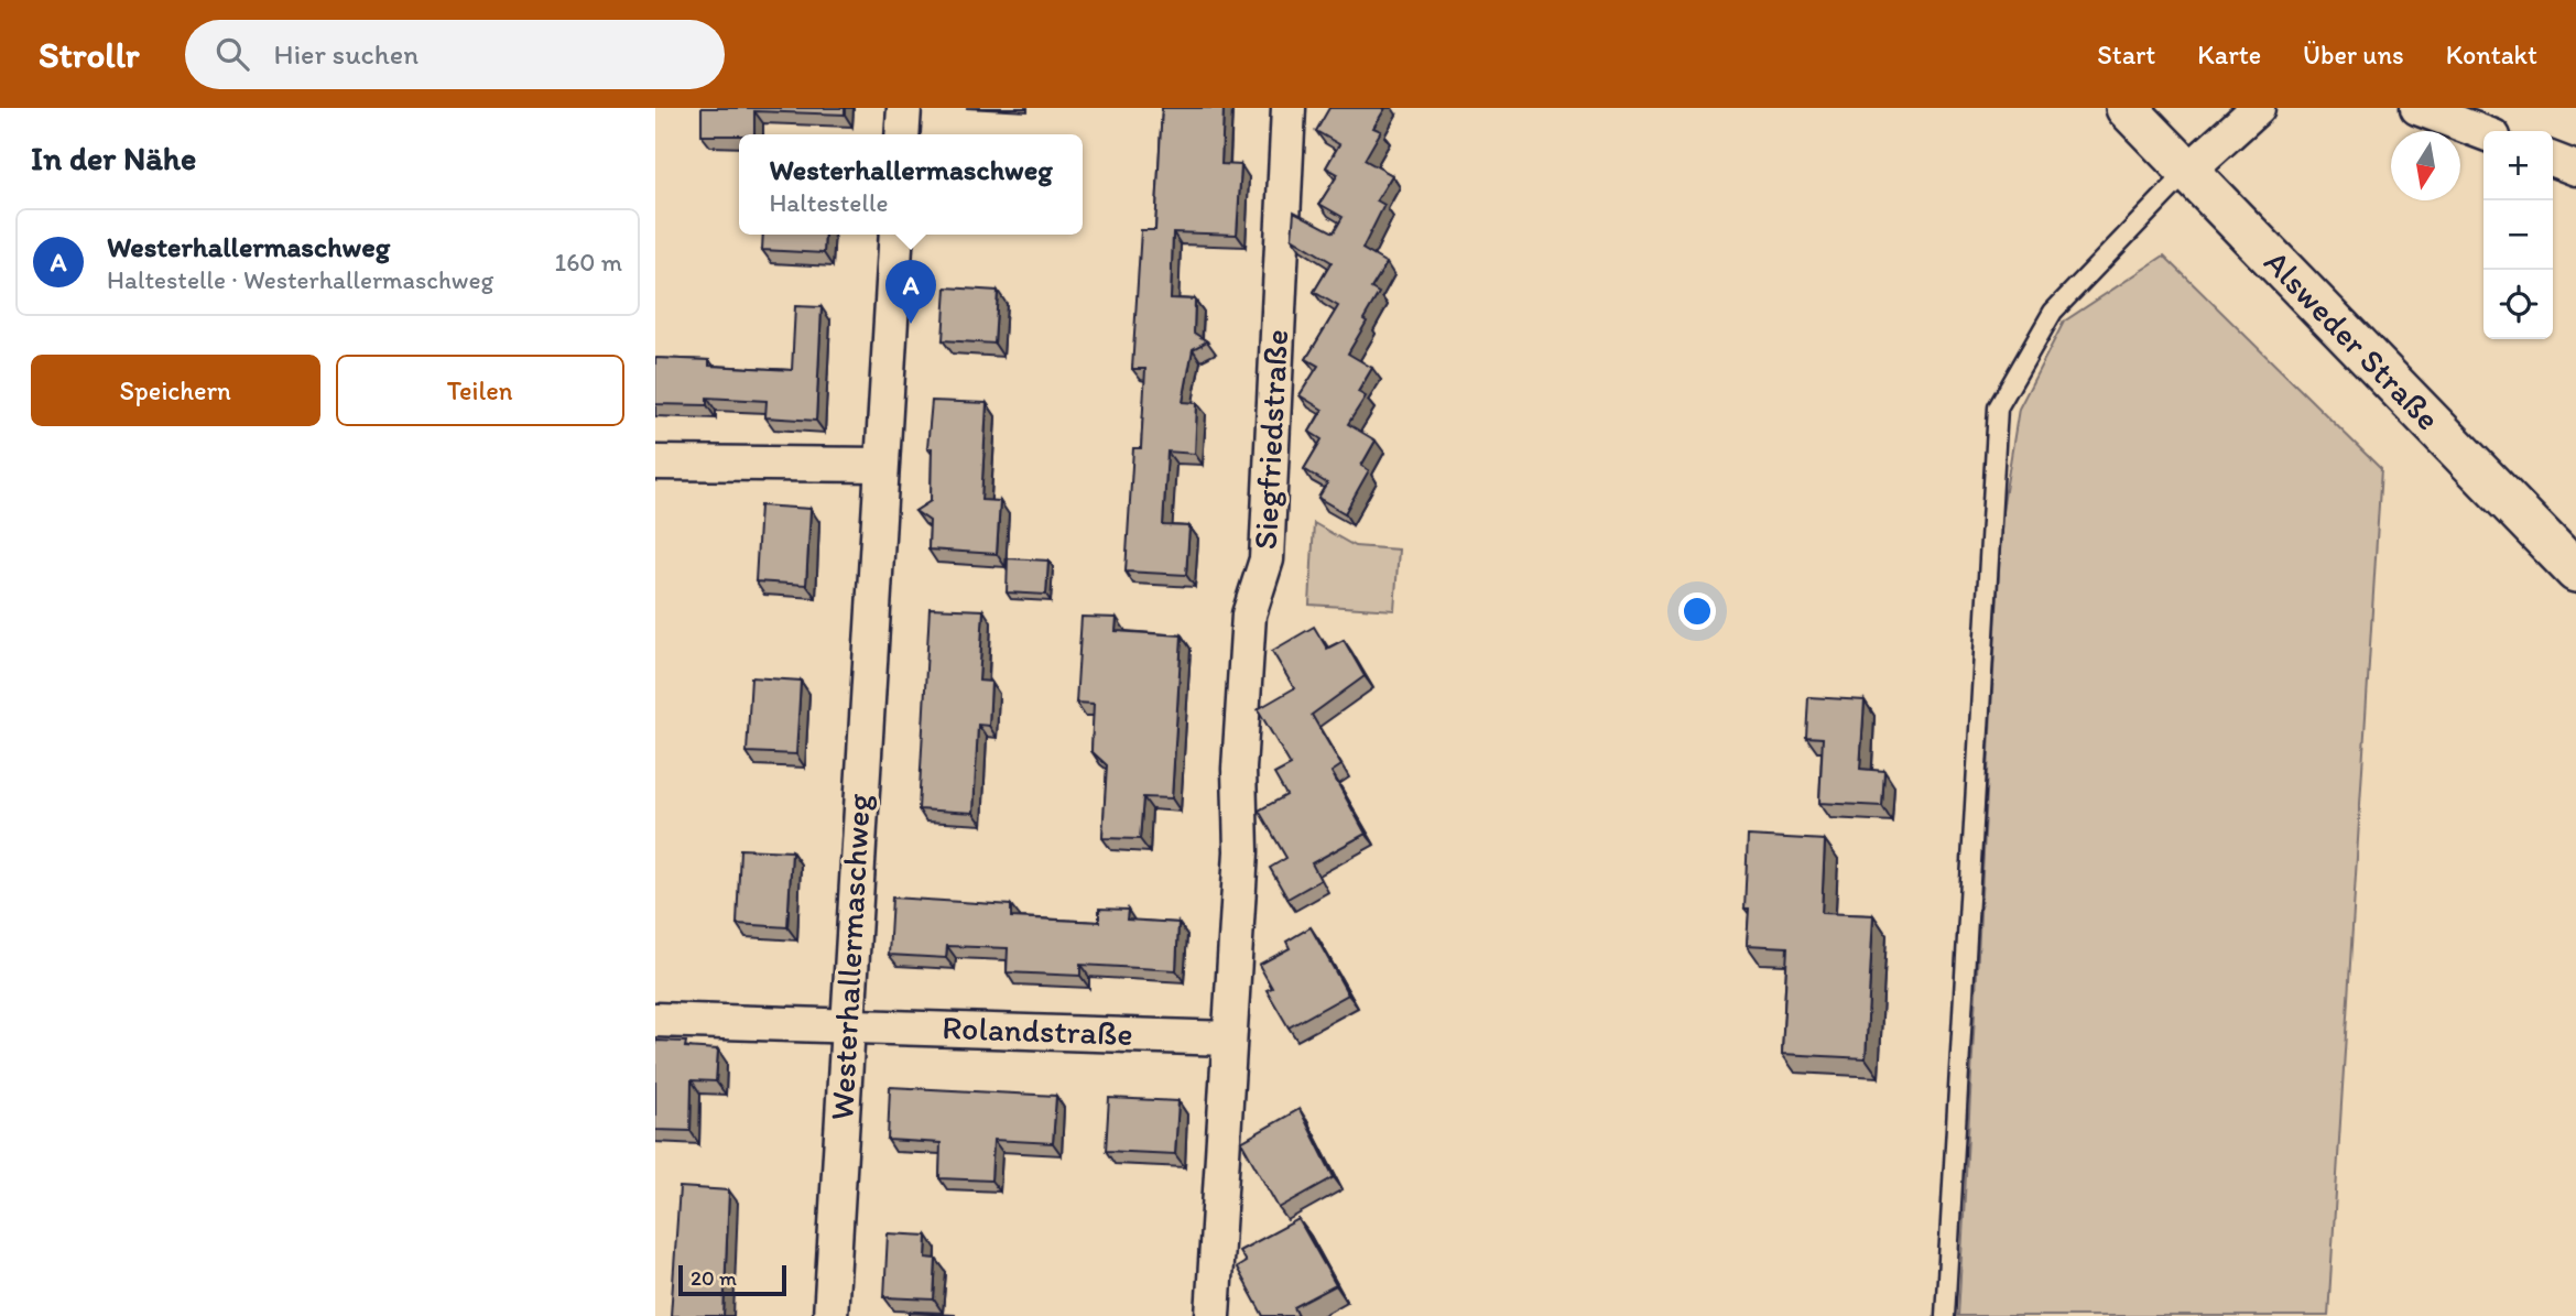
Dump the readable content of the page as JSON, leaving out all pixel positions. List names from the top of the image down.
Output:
{
  "streets": {
    "street": [
      "Alsweder Straße",
      "Siegfriedstraße",
      "Westerhallermaschweg",
      "Rolandstraße"
    ]
  },
  "crossings": [
    ["Siegfriedstraße", "Rolandstraße"],
    ["Westerhallermaschweg", "Rolandstraße"]
  ],
  "scale_bar": "20 m",
  "north": "bottom",
  "page": {
    "header": "Strollr",
    "search": "Hier suchen",
    "nav": [
      "Start",
      "Karte",
      "Über uns",
      "Kontakt"
    ],
    "heading": "In der Nähe",
    "map_buttons": ["+", "−"],
    "popup": ["Westerhallermaschweg", "Haltestelle"],
    "list": [
      {
        "mark": "A",
        "name": "Westerhallermaschweg",
        "note": "Haltestelle · Westerhallermaschweg",
        "value": "160 m"
      }
    ],
    "pins": "A",
    "buttons": ["Speichern", "Teilen"],
    "scale": "20 m"
  }
}
